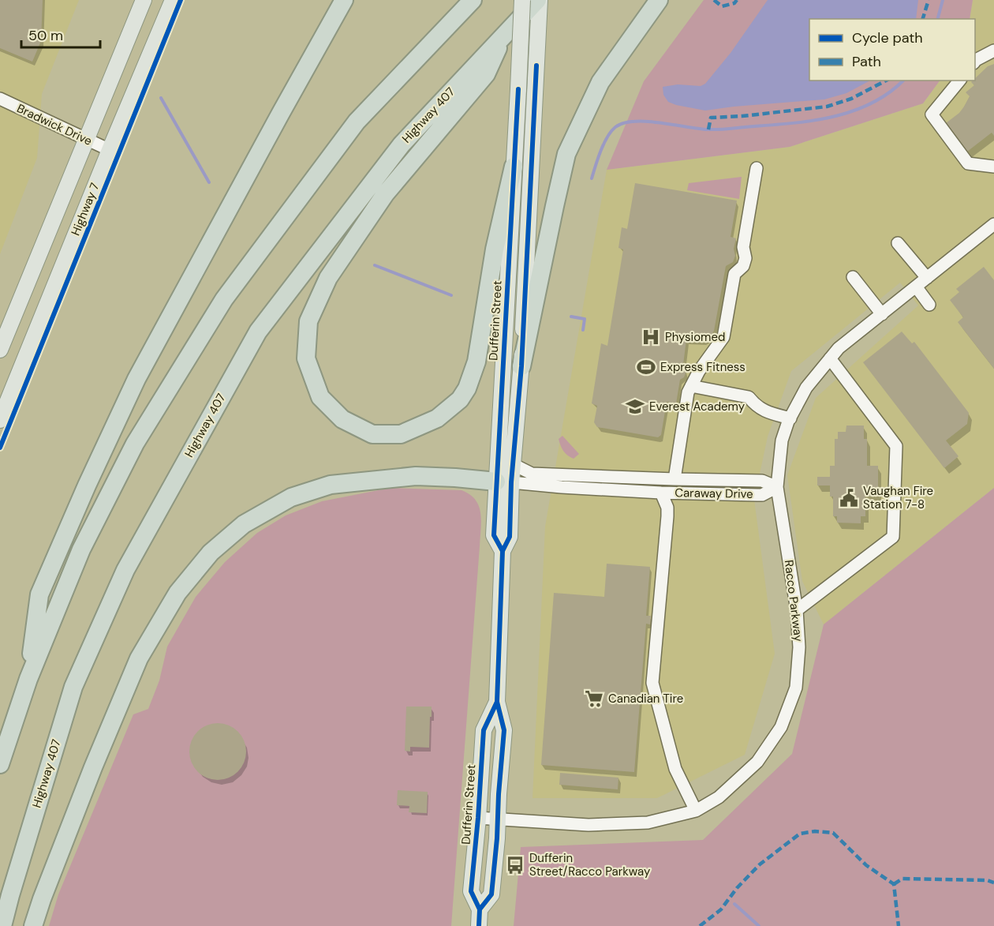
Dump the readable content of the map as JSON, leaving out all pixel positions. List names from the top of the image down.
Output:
{
  "streets": {
    "highway": ["Highway 407"],
    "main road": ["Highway 7", "Dufferin Street"],
    "street": ["Bradwick Drive", "Caraway Drive", "Racco Parkway"]
  },
  "crossings": [
    ["Highway 407", "Dufferin Street"],
    ["Bradwick Drive", "Highway 7"],
    ["Dufferin Street", "Caraway Drive"],
    ["Dufferin Street", "Racco Parkway"],
    ["Caraway Drive", "Racco Parkway"]
  ],
  "places": {
    "hospital": ["Physiomed"],
    "sports": ["Express Fitness"],
    "school or university": ["Everest Academy"],
    "public building": ["Vaughan Fire Station 7-8"],
    "supermarket": ["Canadian Tire"],
    "bus stop": ["Dufferin Street/Racco Parkway"]
  },
  "legend": ["Cycle path", "Path"],
  "scale_bar": "50 m"
}
